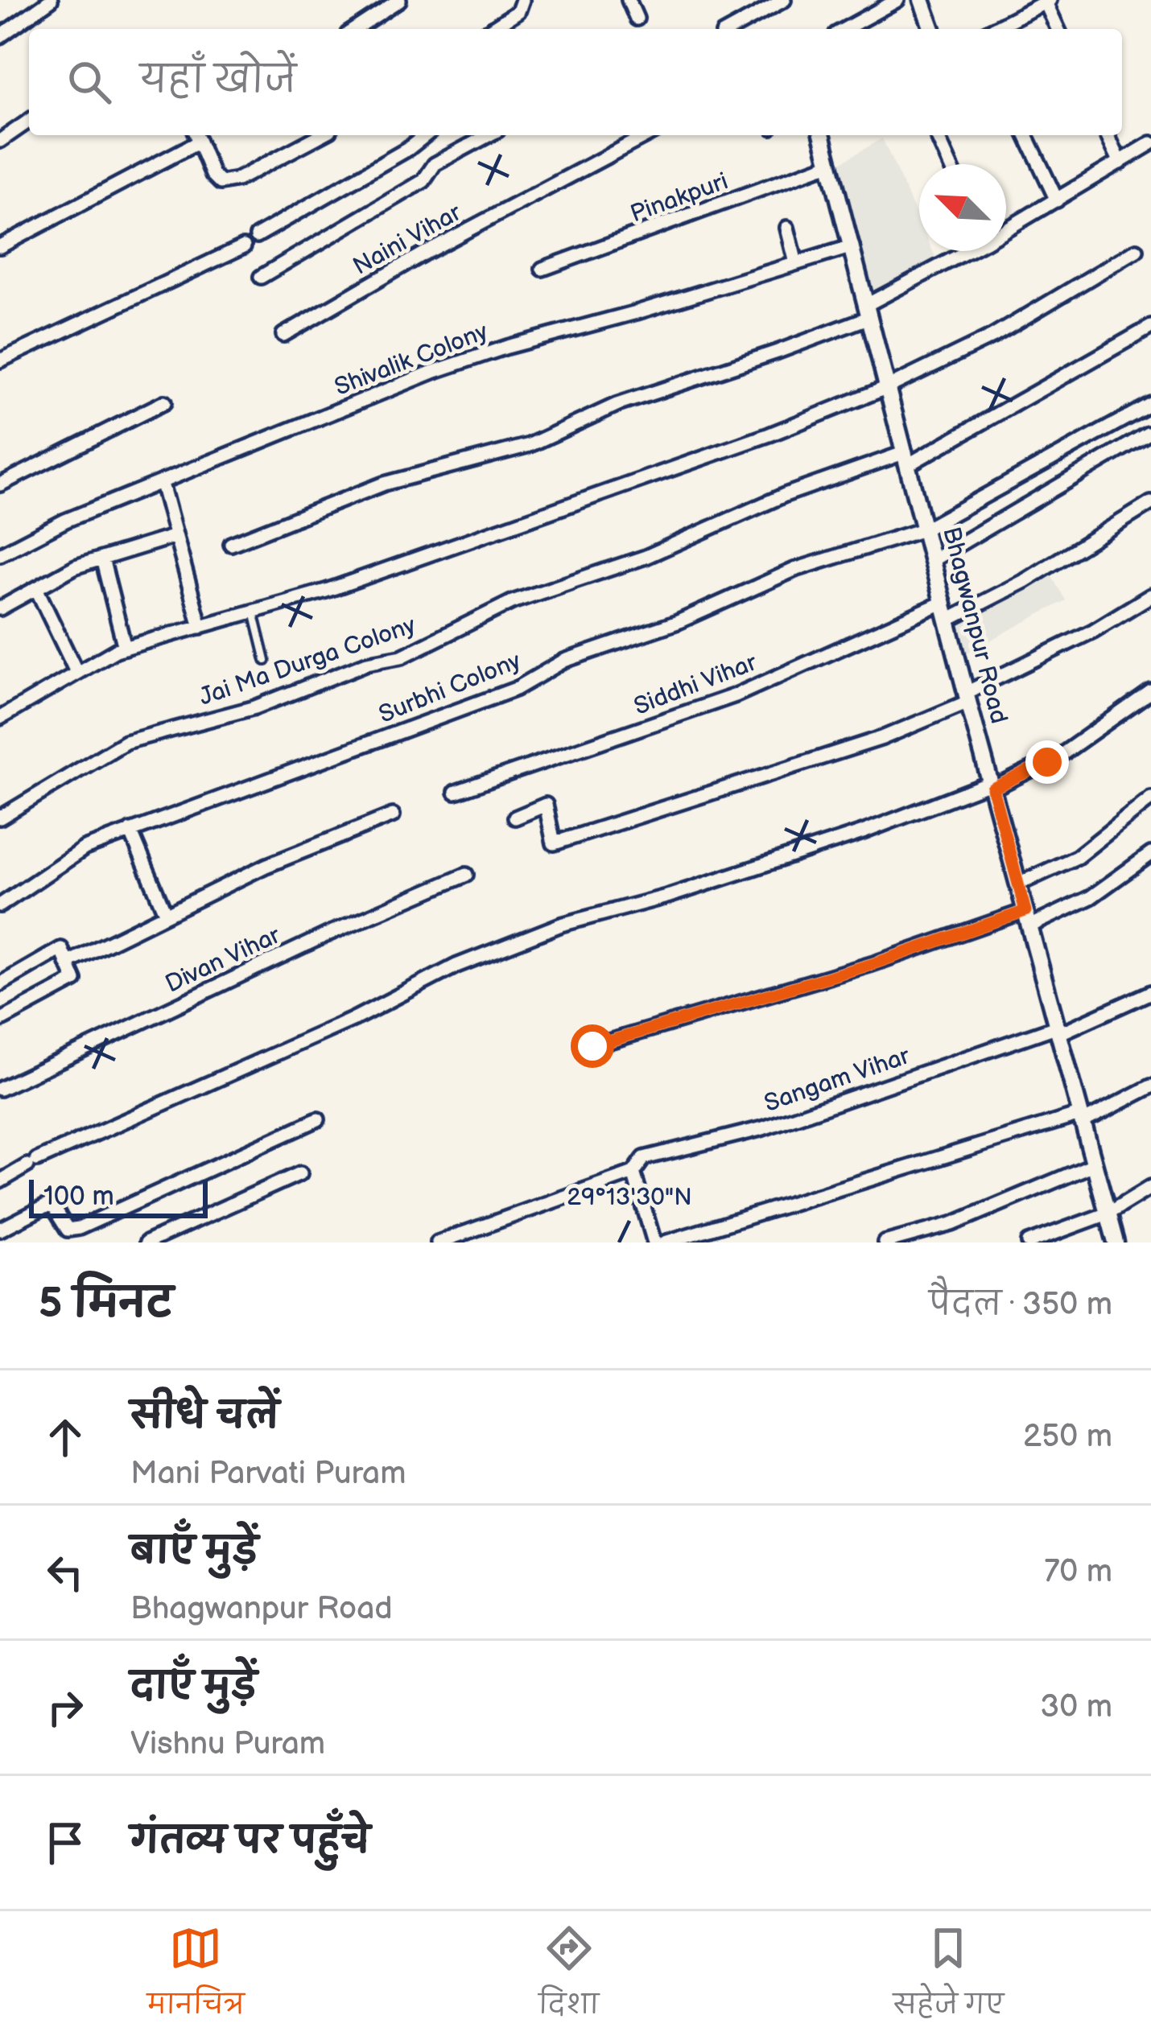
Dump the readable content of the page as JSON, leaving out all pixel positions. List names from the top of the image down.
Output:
{
  "streets": {
    "street": [
      "Pinakpuri",
      "Naini Vihar",
      "Shivalik Colony",
      "Bhagwanpur Road",
      "Jai Ma Durga Colony",
      "Siddhi Vihar",
      "Surbhi Colony",
      "Divan Vihar",
      "Sangam Vihar"
    ]
  },
  "crossings": [
    ["Pinakpuri", "Bhagwanpur Road"],
    ["Shivalik Colony", "Bhagwanpur Road"],
    ["Bhagwanpur Road", "Jai Ma Durga Colony"],
    ["Bhagwanpur Road", "Siddhi Vihar"],
    ["Bhagwanpur Road", "Surbhi Colony"],
    ["Bhagwanpur Road", "Sangam Vihar"]
  ],
  "scale_bar": "100 m",
  "north": "top left",
  "page": {
    "search": "यहाँ खोजें",
    "scale": "100 m",
    "heading": ["5 मिनट", "पैदल · 350 m"],
    "list": [
      ["सीधे चलें", "Mani Parvati Puram", "250 m"],
      ["बाएँ मुड़ें", "Bhagwanpur Road", "70 m"],
      ["दाएँ मुड़ें", "Vishnu Puram", "30 m"],
      "गंतव्य पर पहुँचे"
    ],
    "nav": ["मानचित्र", "दिशा", "सहेजे गए"]
  },
  "coordinates": ["29°13'30\"N"]
}
